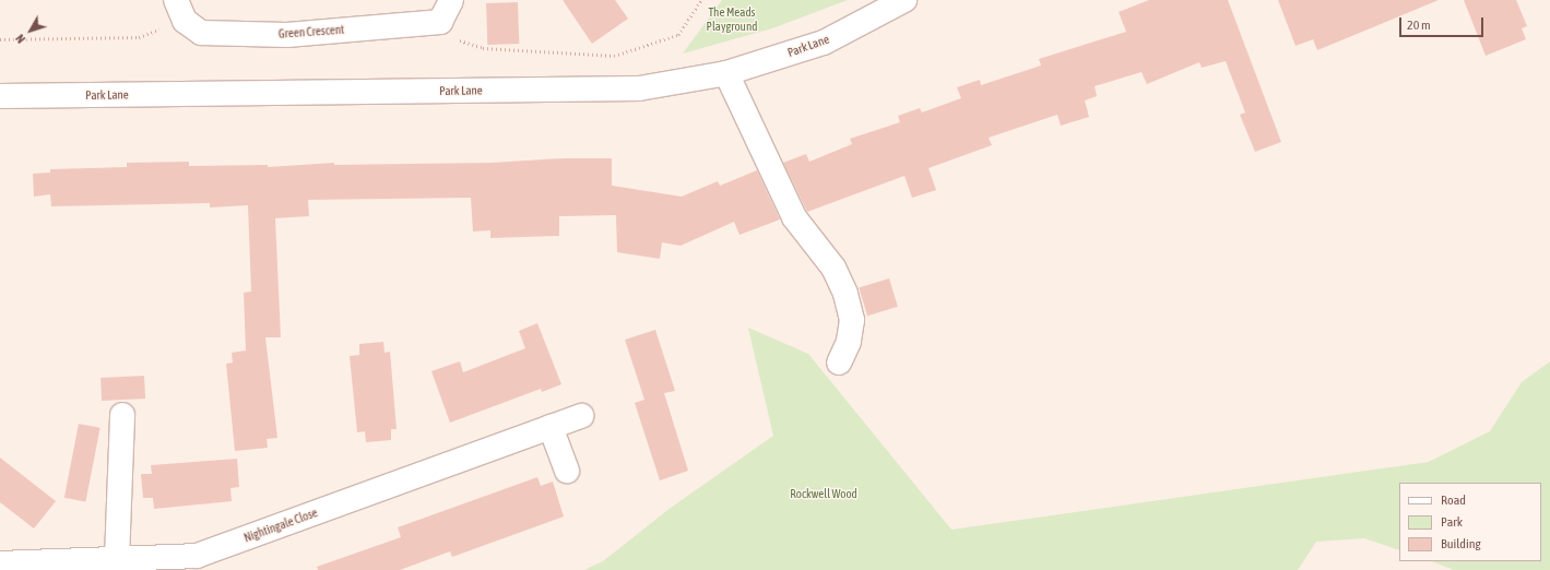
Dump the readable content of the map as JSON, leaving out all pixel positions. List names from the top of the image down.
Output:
{
  "streets": {
    "street": ["Green Crescent", "Park Lane", "Nightingale Close"]
  },
  "parks": ["The Meads Playground", "Rockwell Wood"],
  "legend": ["Road", "Park", "Building"],
  "scale_bar": "20 m",
  "north": "bottom left"
}
